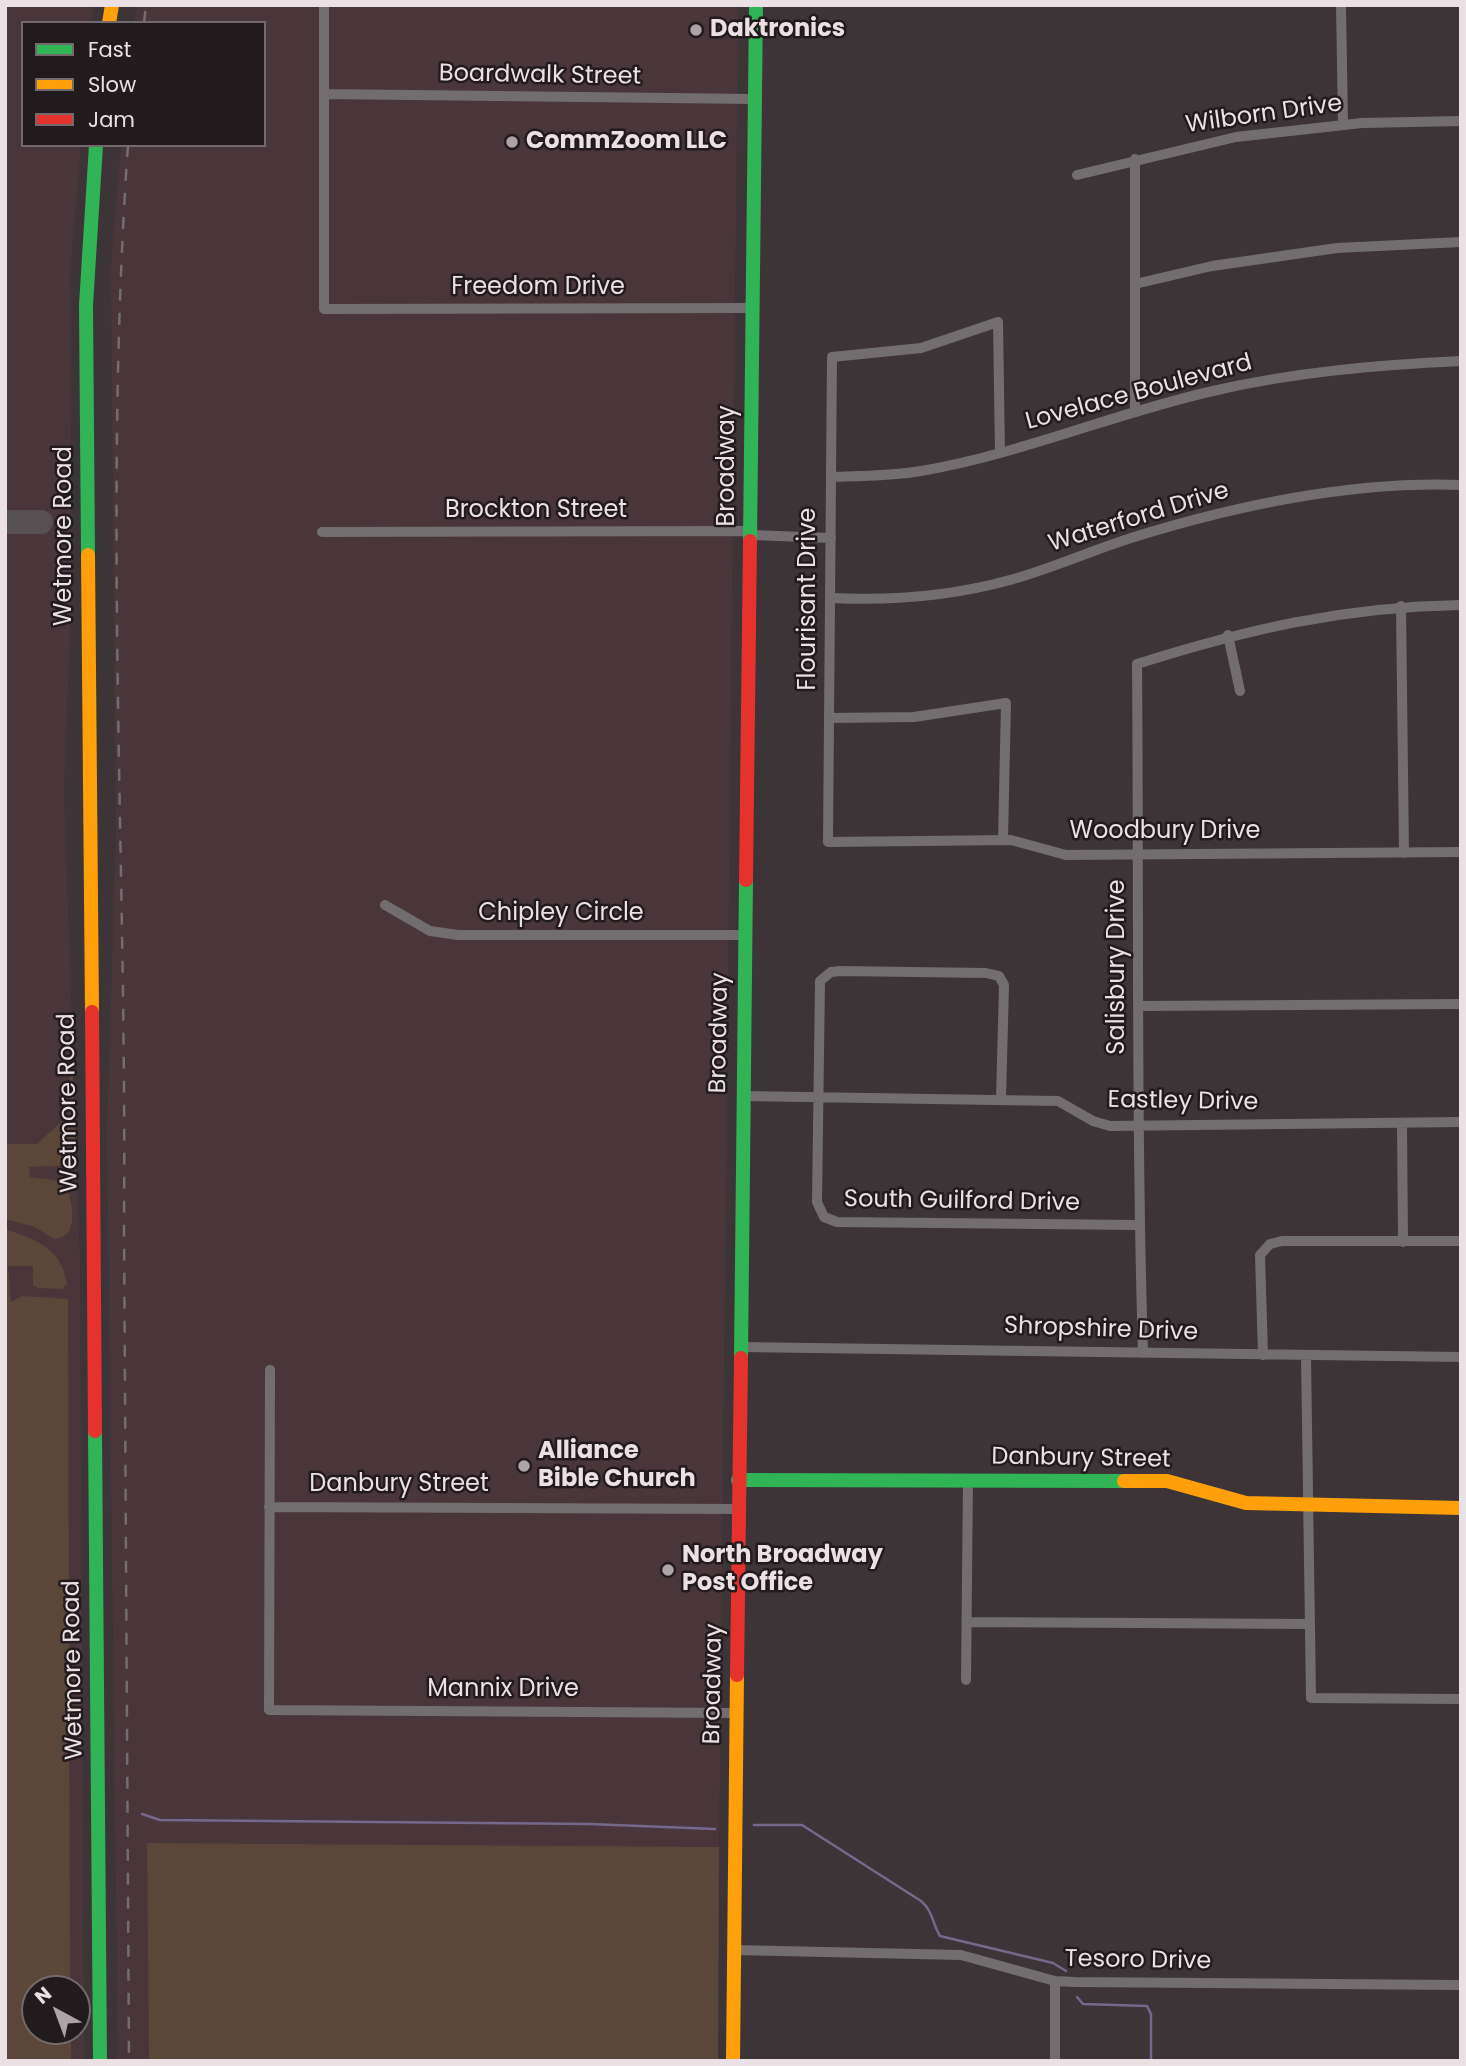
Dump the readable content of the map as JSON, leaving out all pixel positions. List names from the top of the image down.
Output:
{
  "streets": {
    "main road": ["Broadway", "Wetmore Road", "Danbury Street"],
    "street": [
      "Boardwalk Street",
      "Wilborn Drive",
      "Freedom Drive",
      "Lovelace Boulevard",
      "Brockton Street",
      "Waterford Drive",
      "Flourisant Drive",
      "Woodbury Drive",
      "Chipley Circle",
      "Salisbury Drive",
      "Eastley Drive",
      "South Guilford Drive",
      "Shropshire Drive",
      "Mannix Drive",
      "Tesoro Drive"
    ]
  },
  "crossings": [
    ["Boardwalk Street", "Freedom Drive"],
    ["Boardwalk Street", "Broadway"],
    ["Freedom Drive", "Broadway"],
    ["Lovelace Boulevard", "Flourisant Drive"],
    ["Broadway", "Brockton Street"],
    ["Broadway", "Chipley Circle"],
    ["Broadway", "Eastley Drive"],
    ["Broadway", "Shropshire Drive"],
    ["Broadway", "Danbury Street"],
    ["Broadway", "Mannix Drive"],
    ["Broadway", "Tesoro Drive"],
    ["Brockton Street", "Flourisant Drive"],
    ["Waterford Drive", "Flourisant Drive"],
    ["Flourisant Drive", "Woodbury Drive"],
    ["Woodbury Drive", "Salisbury Drive"],
    ["Salisbury Drive", "Eastley Drive"],
    ["Salisbury Drive", "South Guilford Drive"],
    ["Salisbury Drive", "Shropshire Drive"],
    ["Eastley Drive", "South Guilford Drive"],
    ["Danbury Street", "Mannix Drive"]
  ],
  "places": [
    "Daktronics",
    "CommZoom LLC",
    "Alliance Bible Church",
    "North Broadway Post Office"
  ],
  "legend": ["Fast", "Slow", "Jam"],
  "north": "top left"
}
